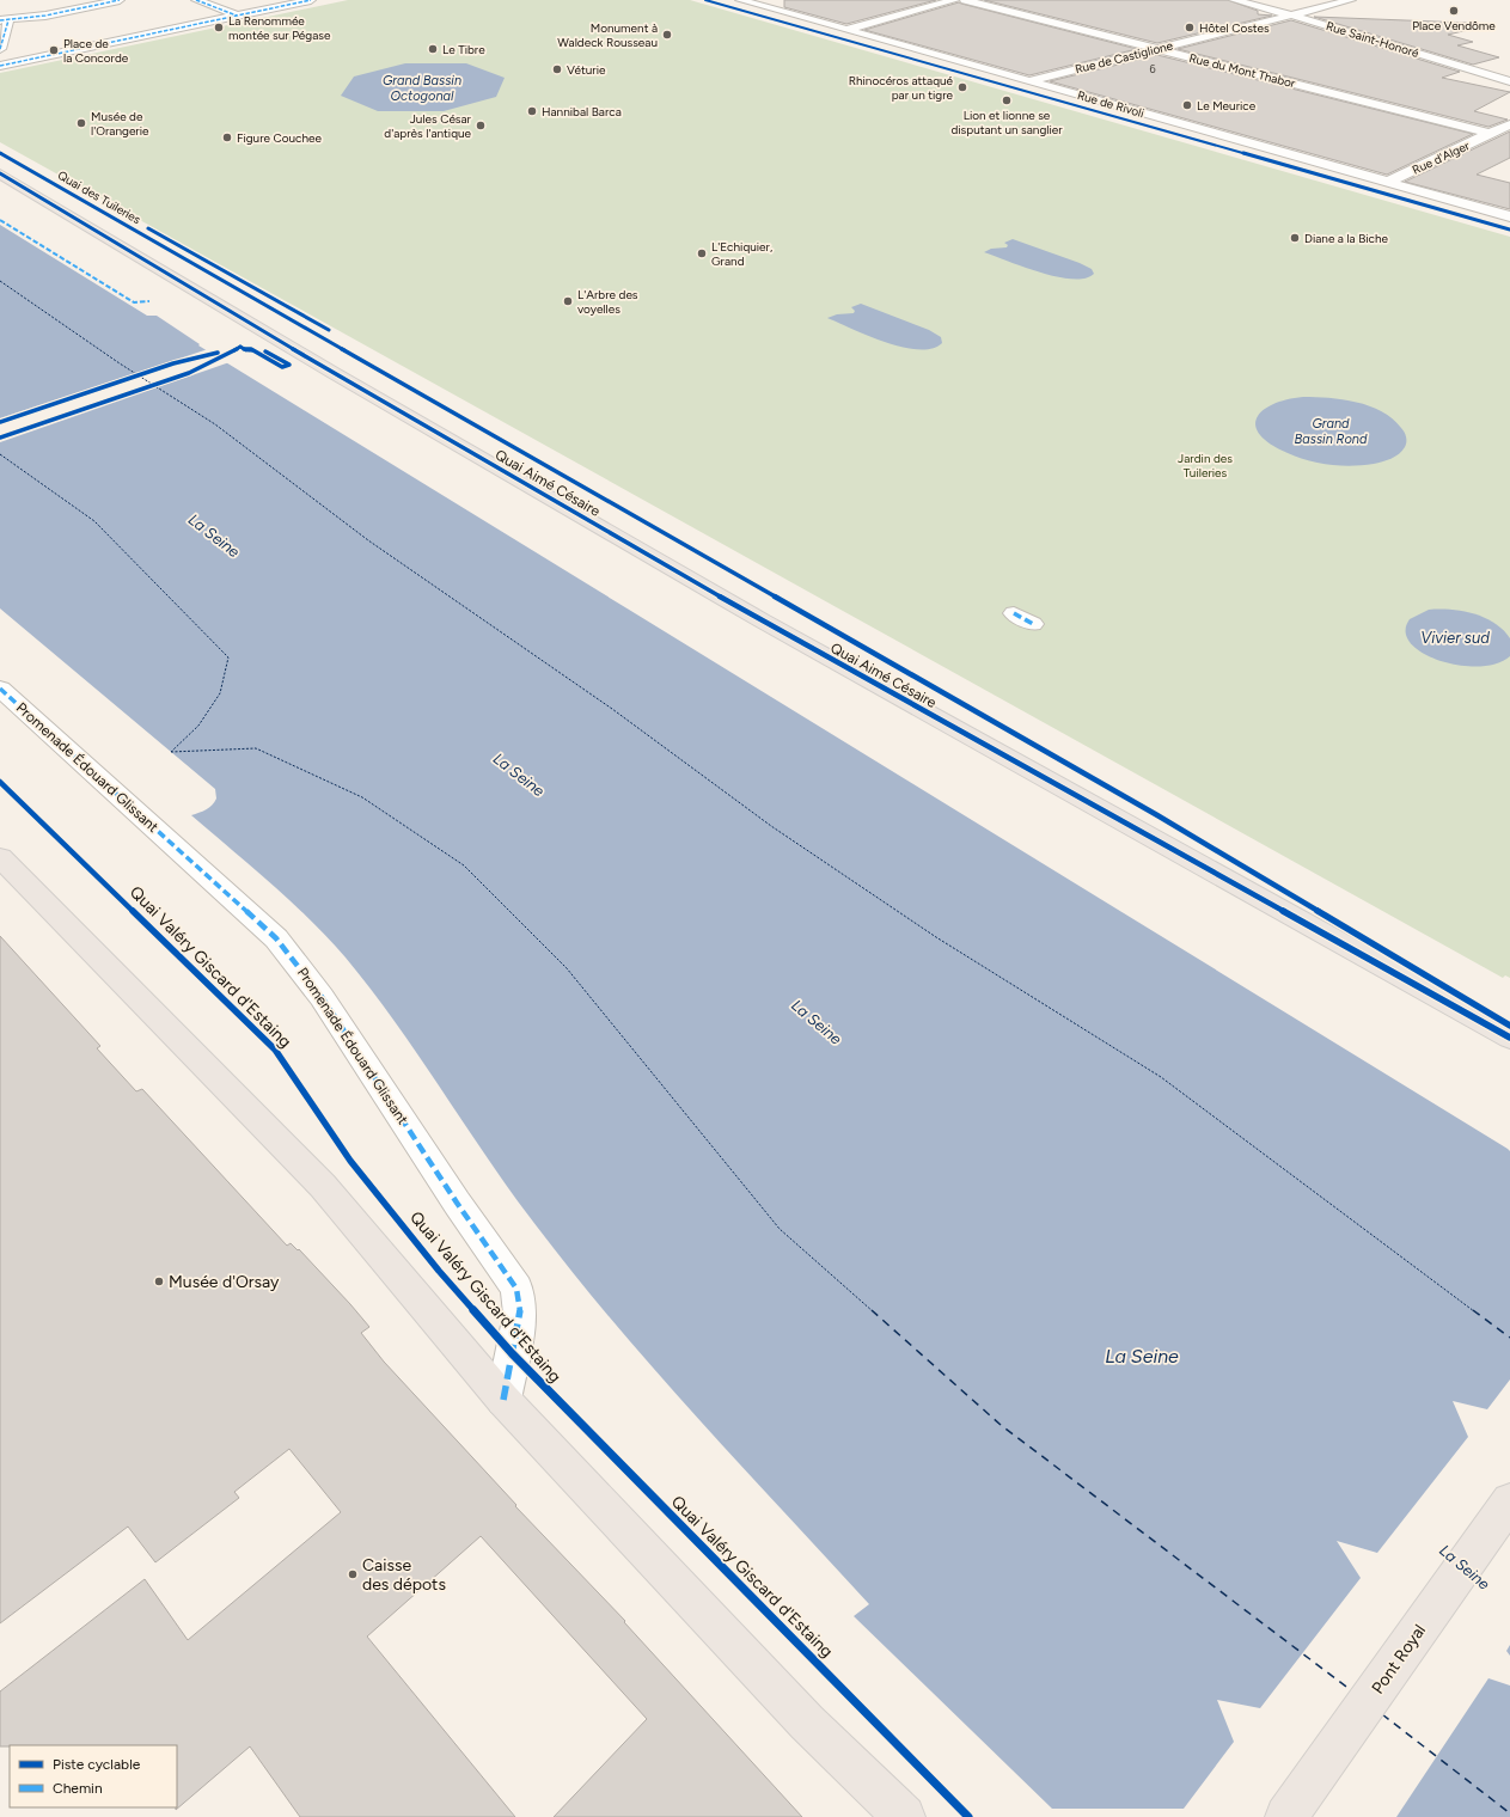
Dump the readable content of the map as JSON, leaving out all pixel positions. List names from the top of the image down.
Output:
{
  "streets": {
    "main road": ["Quai Aimé Césaire", "Pont Royal"],
    "street": [
      "Rue Saint-Honoré",
      "Rue de Castiglione",
      "Rue du Mont Thabor",
      "Rue de Rivoli",
      "Rue d'Alger",
      "Promenade Édouard Glissant"
    ],
    "cycle path": ["Quai des Tuileries", "Quai Valéry Giscard d'Estaing"]
  },
  "crossings": [
    ["Rue Saint-Honoré", "Rue de Castiglione"],
    ["Rue de Castiglione", "Rue du Mont Thabor"],
    ["Rue de Castiglione", "Rue de Rivoli"],
    ["Rue du Mont Thabor", "Rue d'Alger"],
    ["Rue de Rivoli", "Rue d'Alger"]
  ],
  "water": [
    "Grand Bassin Octogonal",
    "Grand Bassin Rond",
    "La Seine",
    "Vivier sud"
  ],
  "parks": ["Jardin des Tuileries"],
  "places": [
    "Place Vendôme",
    "La Renommée montée sur Pégase",
    "Hôtel Costes",
    "Monument à Waldeck Rousseau",
    "Le Tibre",
    "Place de la Concorde",
    "Véturie",
    "Rhinocéros attaqué par un tigre",
    "Lion et lionne se disputant un sanglier",
    "Le Meurice",
    "Hannibal Barca",
    "Musée de l'Orangerie",
    "Jules César d'après l'antique",
    "Figure Couchee",
    "Diane a la Biche",
    "L'Echiquier, Grand",
    "L'Arbre des voyelles",
    "Musée d'Orsay",
    "Caisse des dépots"
  ],
  "house_numbers": ["6"],
  "legend": ["Piste cyclable", "Chemin"]
}
